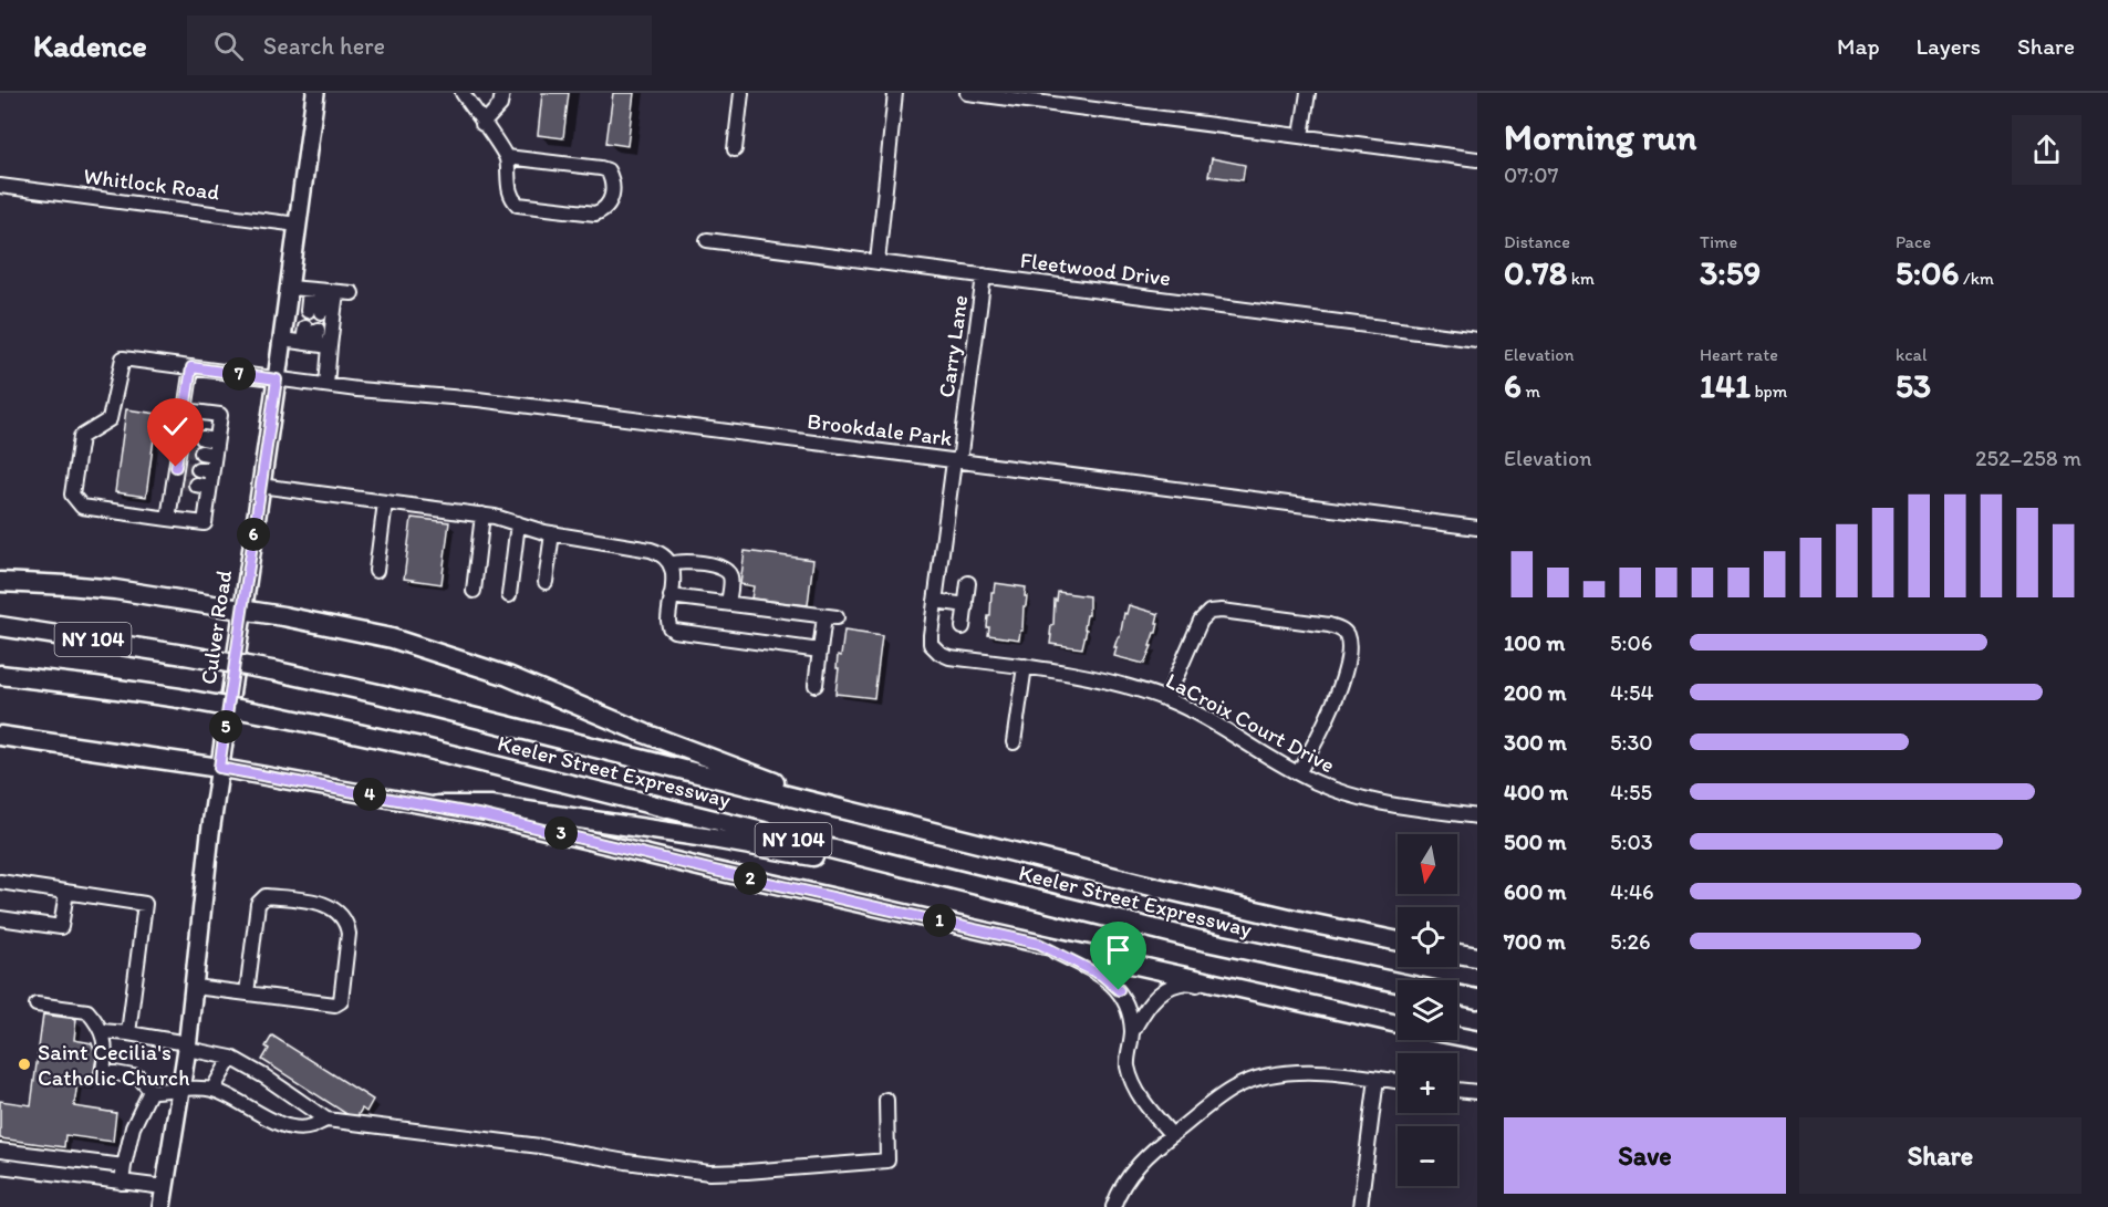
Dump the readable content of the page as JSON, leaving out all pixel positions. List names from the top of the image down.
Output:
{
  "streets": {
    "highway": ["NY 104", "Keeler Street Expressway"],
    "main road": ["Culver Road"],
    "street": [
      "Whitlock Road",
      "Fleetwood Drive",
      "Carry Lane",
      "Brookdale Park",
      "LaCroix Court Drive"
    ]
  },
  "crossings": [
    ["Whitlock Road", "Culver Road"],
    ["Fleetwood Drive", "Carry Lane"],
    ["Carry Lane", "Brookdale Park"],
    ["Carry Lane", "LaCroix Court Drive"],
    ["Brookdale Park", "Culver Road"]
  ],
  "places": ["Saint Cecilia's Catholic Church"],
  "north": "bottom",
  "page": {
    "header": "Kadence",
    "search": "Search here",
    "nav": ["Map", "Layers", "Share"],
    "heading": ["Morning run", "07:07"],
    "stats": [
      ["Distance", "0.78 km"],
      ["Time", "3:59"],
      ["Pace", "5:06 /km"],
      ["Elevation", "6 m"],
      ["Heart rate", "141 bpm"],
      ["kcal", "53"]
    ],
    "pins": [
      "7",
      "6",
      "5",
      "4",
      "3",
      "2",
      "1"
    ],
    "chart": ["Elevation", "252–258 m"],
    "list": [
      {
        "name": "100 m",
        "note": "5:06"
      },
      {
        "name": "200 m",
        "note": "4:54"
      },
      {
        "name": "300 m",
        "note": "5:30"
      },
      {
        "name": "400 m",
        "note": "4:55"
      },
      {
        "name": "500 m",
        "note": "5:03"
      },
      {
        "name": "600 m",
        "note": "4:46"
      },
      {
        "name": "700 m",
        "note": "5:26"
      }
    ],
    "map_buttons": ["+", "−"],
    "buttons": ["Save", "Share"]
  }
}
